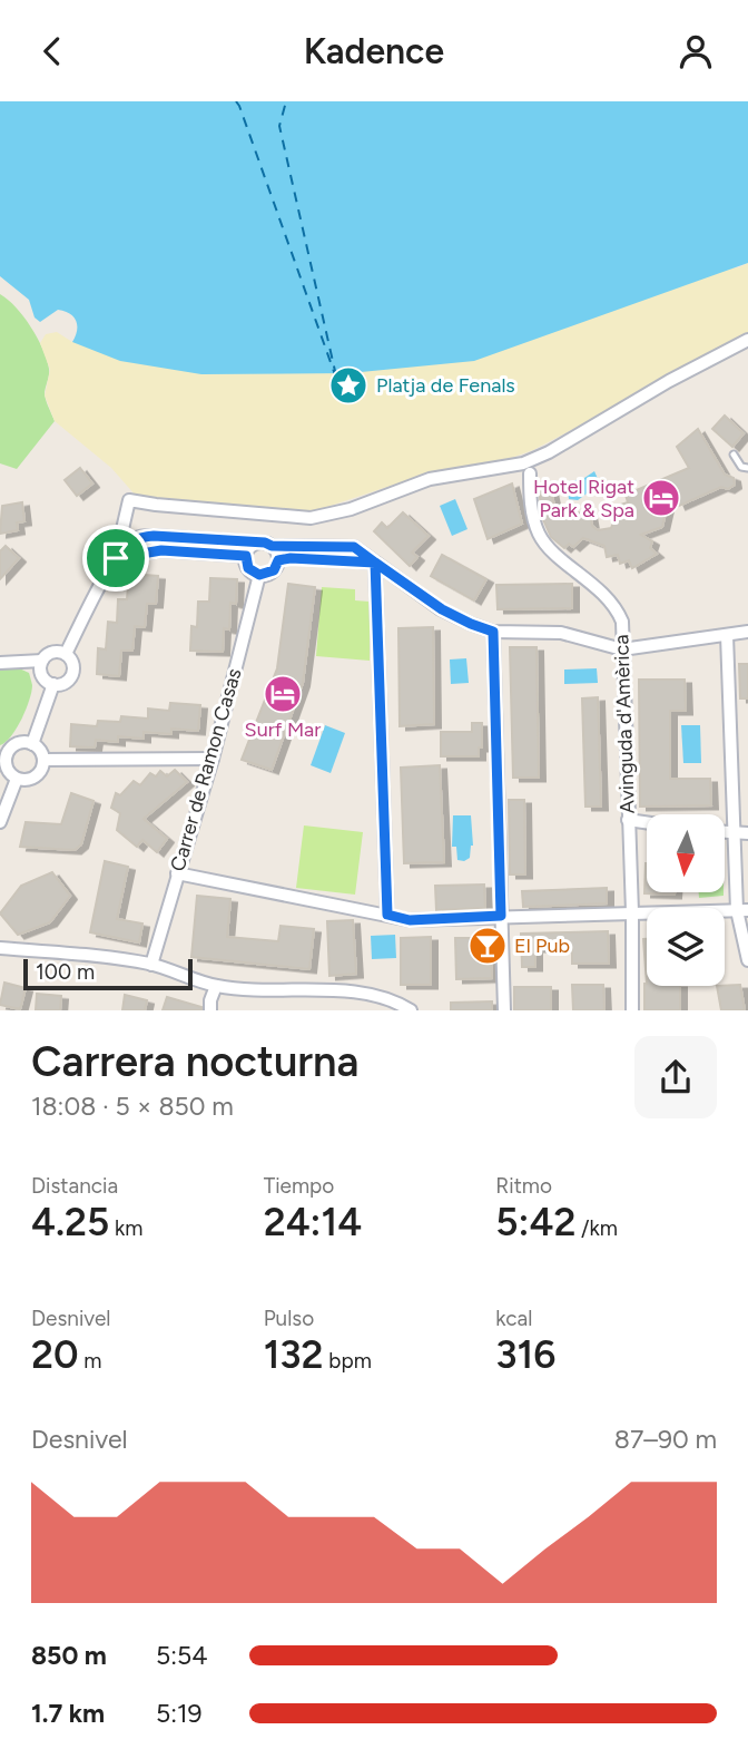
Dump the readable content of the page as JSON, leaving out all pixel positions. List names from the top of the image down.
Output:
{
  "streets": {
    "street": ["Avinguda d'Amèrica", "Carrer de Ramon Casas"]
  },
  "places": {
    "place": ["Platja de Fenals"],
    "hotel": ["Hotel Rigat Park & Spa", "Surf Mar"],
    "bar": ["El Pub"]
  },
  "scale_bar": "100 m",
  "north": "bottom",
  "page": {
    "header": "Kadence",
    "scale": "100 m",
    "heading": ["Carrera nocturna", "18:08 · 5 × 850 m"],
    "stats": [
      ["Distancia", "4.25 km"],
      ["Tiempo", "24:14"],
      ["Ritmo", "5:42 /km"],
      ["Desnivel", "20 m"],
      ["Pulso", "132 bpm"],
      ["kcal", "316"]
    ],
    "chart": ["Desnivel", "87–90 m"],
    "list": [
      {
        "name": "850 m",
        "note": "5:54"
      },
      {
        "name": "1.7 km",
        "note": "5:19"
      }
    ]
  }
}
